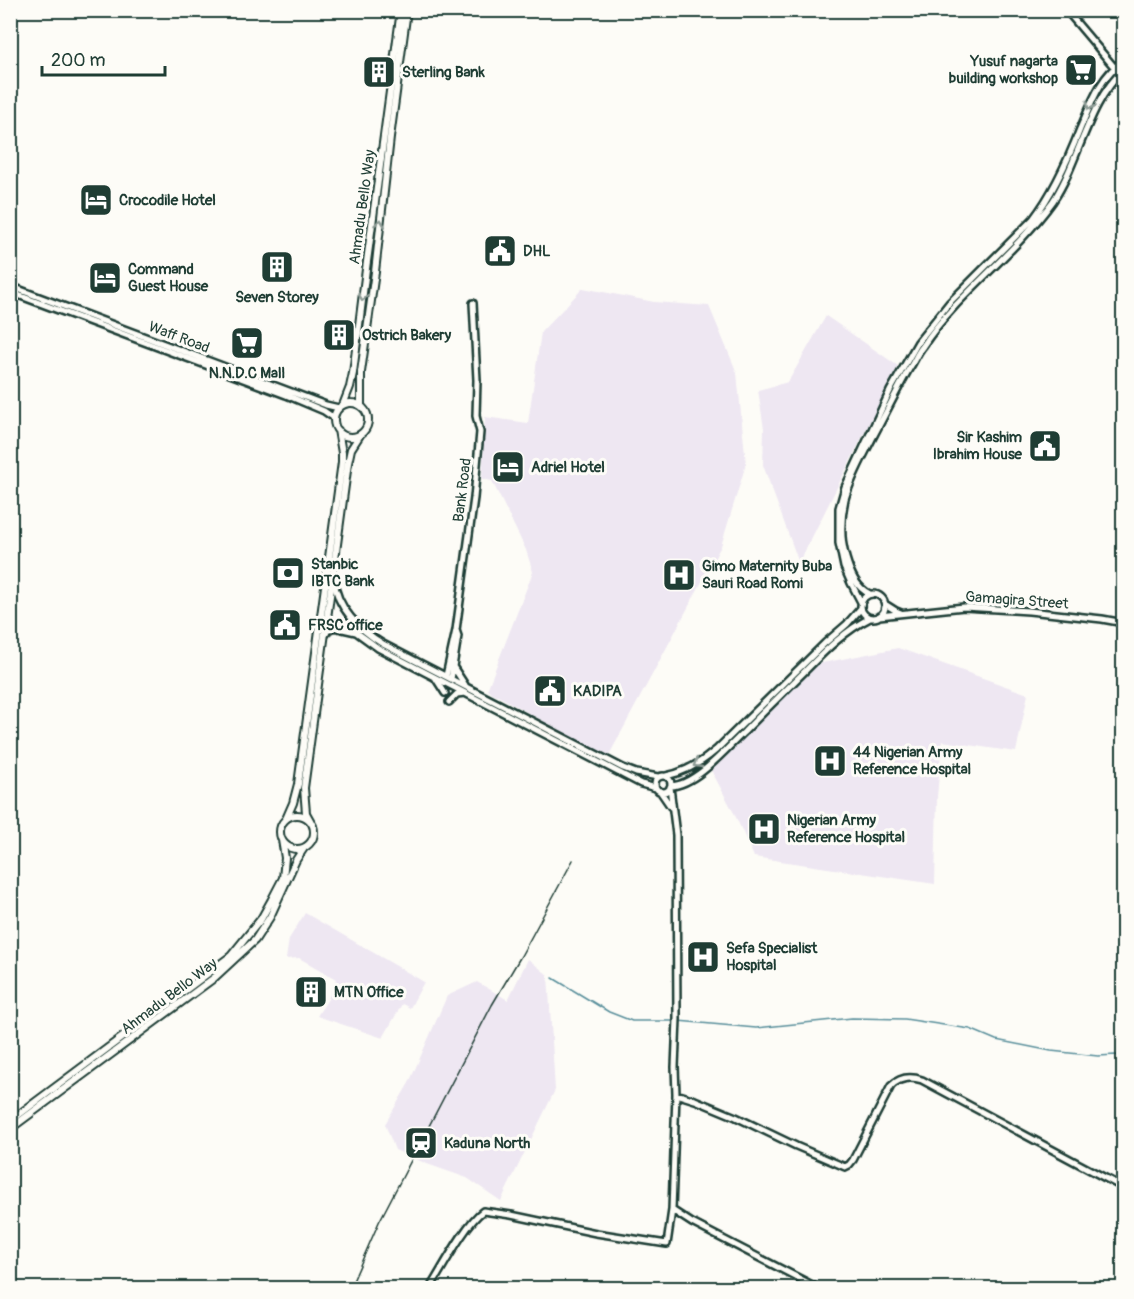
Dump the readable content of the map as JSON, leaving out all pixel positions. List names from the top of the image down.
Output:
{
  "streets": {
    "main road": ["Ahmadu Bello Way"],
    "street": ["Waff Road", "Bank Road", "Gamagira Street"]
  },
  "crossings": [
    ["Ahmadu Bello Way", "Waff Road"]
  ],
  "places": {
    "supermarket": ["Yusuf nagarta building workshop", "N.N.D.C Mall"],
    "building": [
      "Sterling Bank",
      "Seven Storey",
      "Ostrich Bakery",
      "MTN Office"
    ],
    "hotel": ["Crocodile Hotel", "Command Guest House", "Adriel Hotel"],
    "public building": [
      "DHL",
      "Sir Kashim Ibrahim House",
      "FRSC office",
      "KADIPA"
    ],
    "bank": ["Stanbic IBTC Bank"],
    "hospital": [
      "Gimo Maternity Buba Sauri Road Romi",
      "44 Nigerian Army Reference Hospital",
      "Nigerian Army Reference Hospital",
      "Sefa Specialist Hospital"
    ],
    "station": ["Kaduna North"]
  },
  "scale_bar": "200 m"
}
